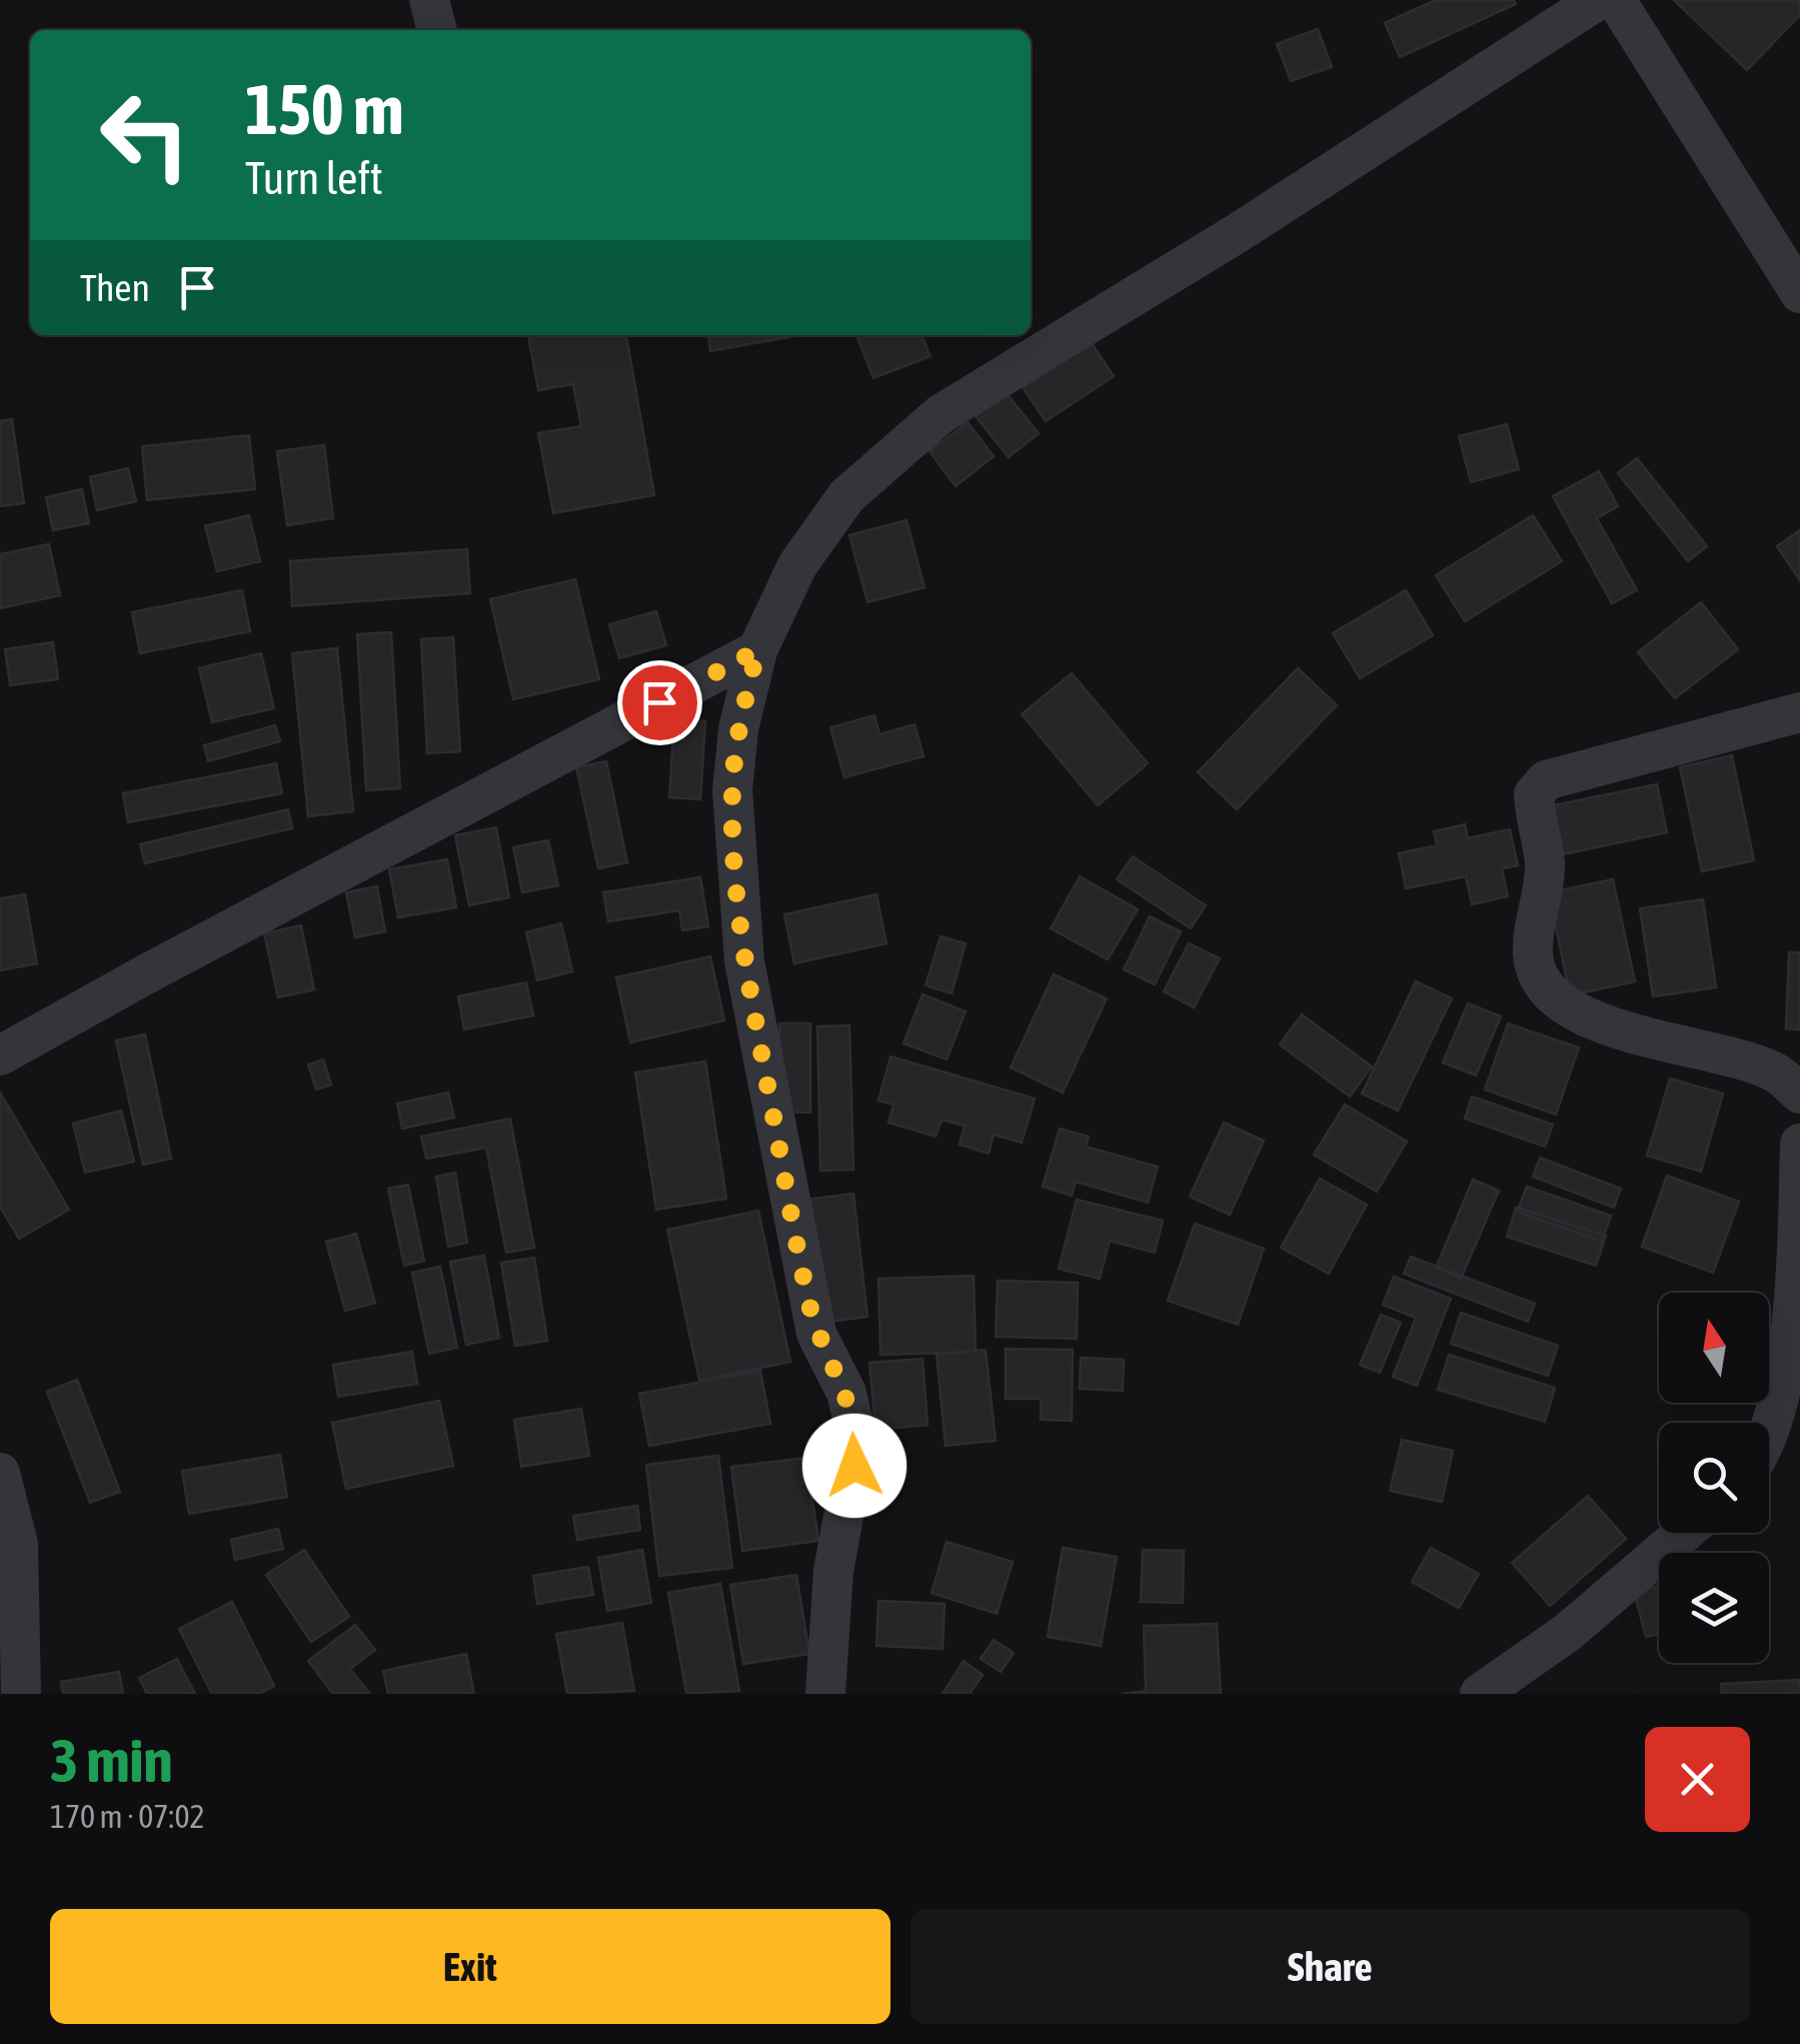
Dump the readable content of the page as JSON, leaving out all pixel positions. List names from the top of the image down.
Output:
{
  "north": "top",
  "page": {
    "turn": ["150 m", "Turn left"],
    "then": "Then",
    "heading": ["3 min", "170 m · 07:02"],
    "buttons": ["Exit", "Share"]
  }
}
